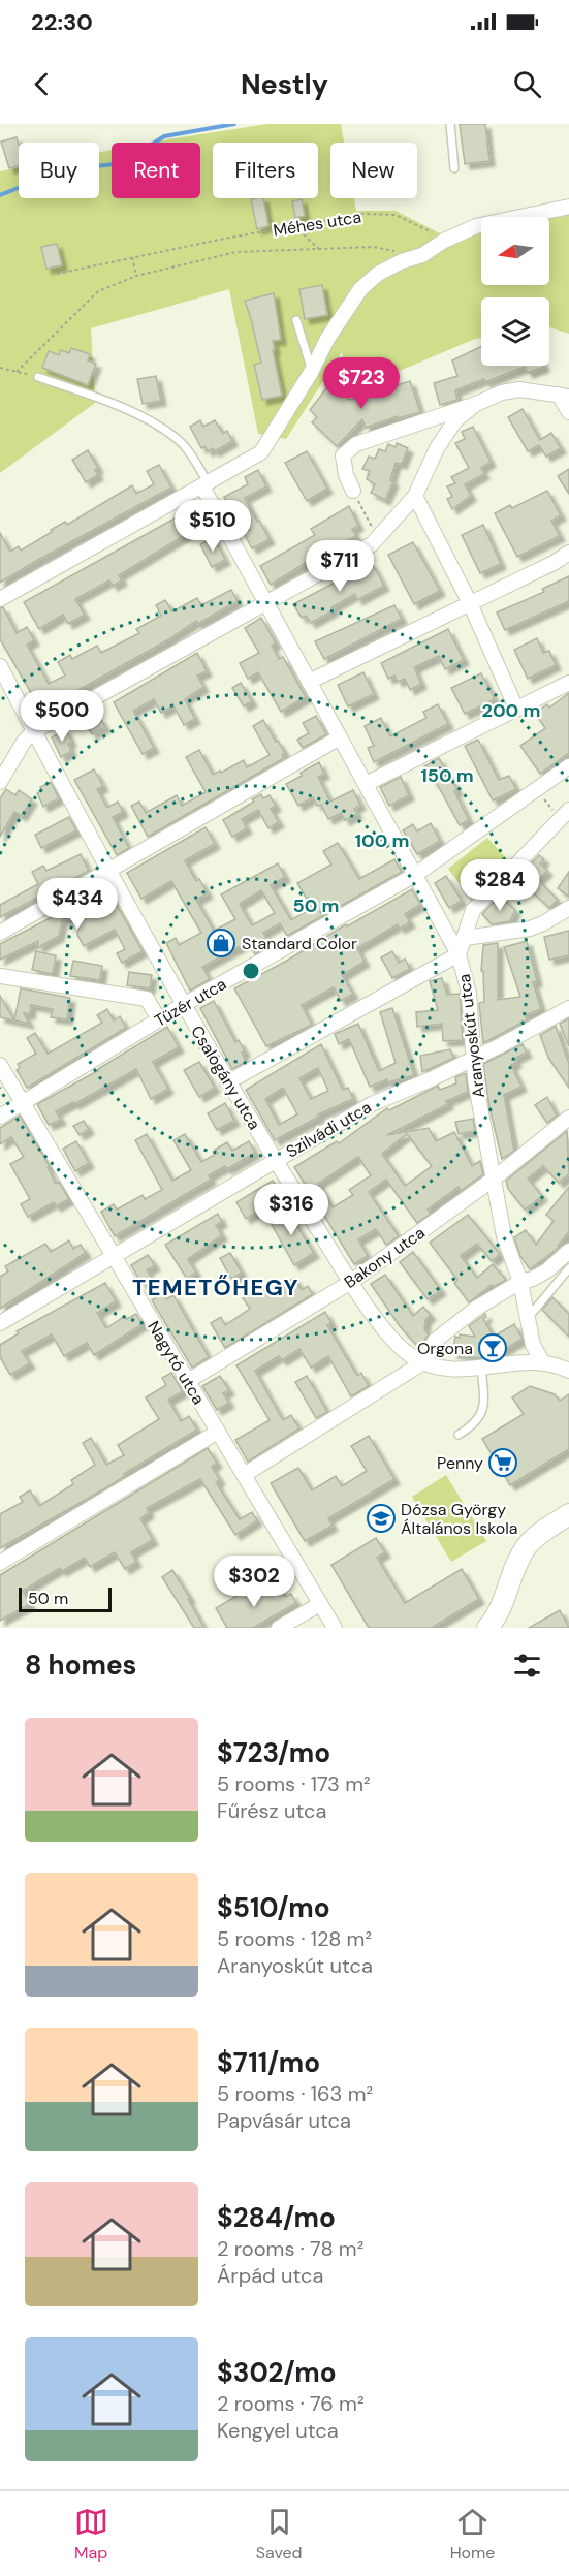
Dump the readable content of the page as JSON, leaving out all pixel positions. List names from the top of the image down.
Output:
{
  "streets": {
    "street": [
      "Tüzér utca",
      "Aranyoskút utca",
      "Csalogány utca",
      "Szilvádi utca",
      "Bakony utca",
      "Nagytó utca"
    ],
    "path": ["Méhes utca"]
  },
  "crossings": [
    ["Tüzér utca", "Aranyoskút utca"],
    ["Tüzér utca", "Csalogány utca"],
    ["Tüzér utca", "Nagytó utca"],
    ["Aranyoskút utca", "Csalogány utca"],
    ["Aranyoskút utca", "Szilvádi utca"],
    ["Aranyoskút utca", "Bakony utca"],
    ["Csalogány utca", "Szilvádi utca"],
    ["Csalogány utca", "Bakony utca"],
    ["Szilvádi utca", "Nagytó utca"],
    ["Bakony utca", "Nagytó utca"]
  ],
  "districts": ["TEMETŐHEGY"],
  "places": {
    "shop": ["Standard Color"],
    "bar": ["Orgona"],
    "supermarket": ["Penny"],
    "school or university": ["Dózsa György Általános Iskola"]
  },
  "scale_bar": "50 m",
  "north": "left",
  "page": {
    "status": "22:30",
    "header": "Nestly",
    "chip": [
      "Buy",
      "Rent",
      "Filters",
      "New"
    ],
    "price": [
      "$723",
      "$510",
      "$711",
      "$500",
      "$284",
      "$434",
      "$316",
      "$302"
    ],
    "scale": "50 m",
    "heading": "8 homes",
    "list": [
      {
        "name": "$723/mo",
        "note": "5 rooms · 173 m² · Fűrész utca"
      },
      {
        "name": "$510/mo",
        "note": "5 rooms · 128 m² · Aranyoskút utca"
      },
      {
        "name": "$711/mo",
        "note": "5 rooms · 163 m² · Papvásár utca"
      },
      {
        "name": "$284/mo",
        "note": "2 rooms · 78 m² · Árpád utca"
      },
      {
        "name": "$302/mo",
        "note": "2 rooms · 76 m² · Kengyel utca"
      }
    ],
    "tabs": ["Map", "Saved", "Home"]
  },
  "rings": [
    "200 m",
    "150 m",
    "100 m",
    "50 m"
  ]
}
